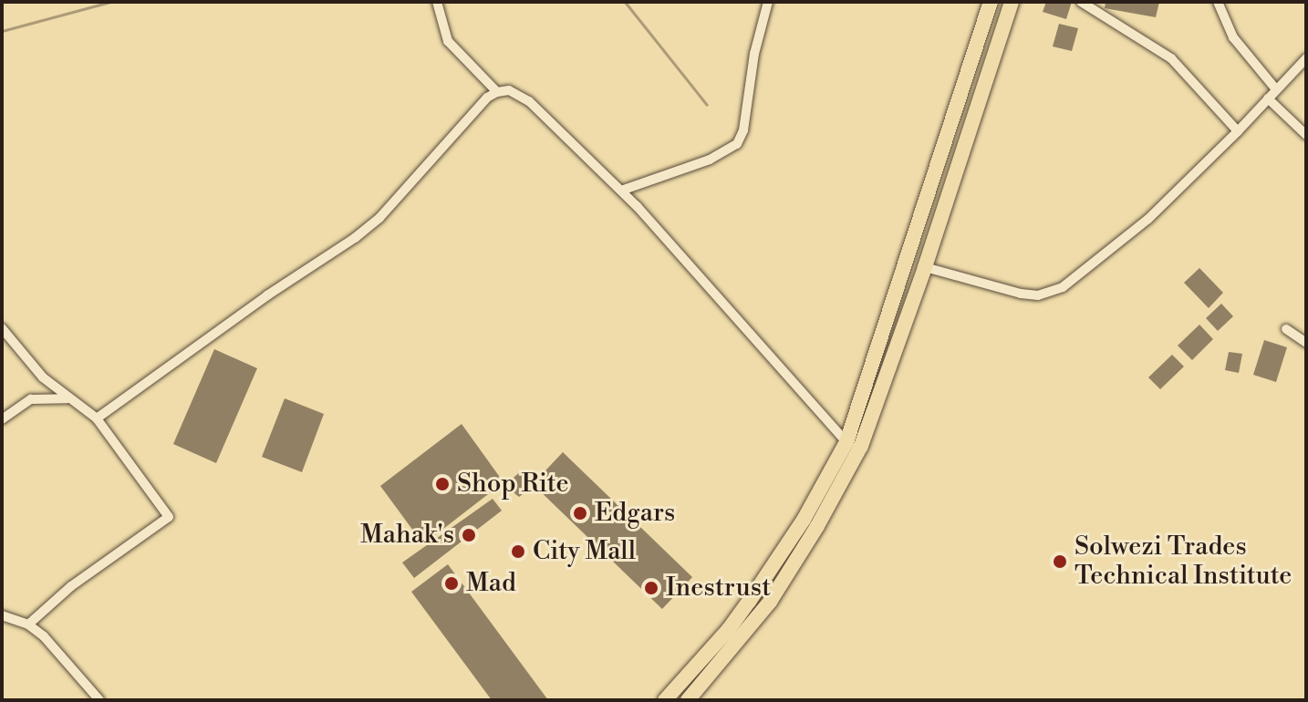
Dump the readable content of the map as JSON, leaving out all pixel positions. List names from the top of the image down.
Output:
{
  "places": [
    "Shop Rite",
    "Edgars",
    "Mahak's",
    "City Mall",
    "Solwezi Trades Technical Institute",
    "Mad",
    "Inestrust"
  ]
}
